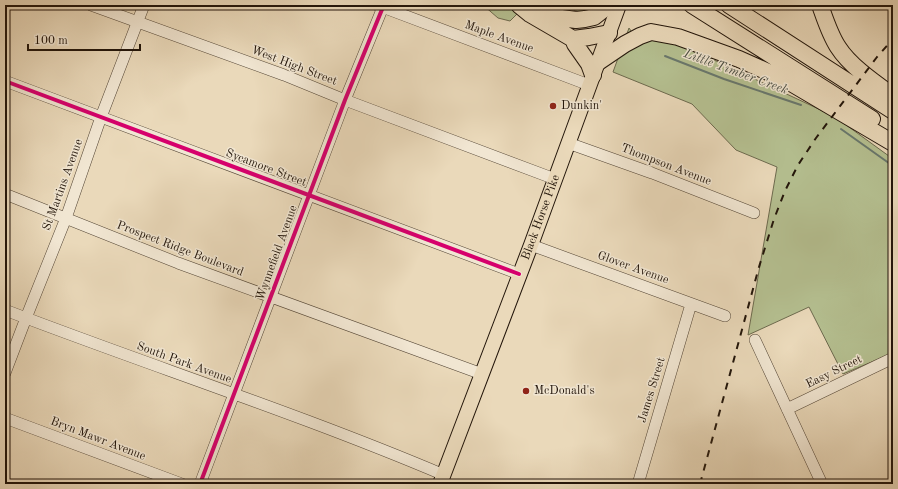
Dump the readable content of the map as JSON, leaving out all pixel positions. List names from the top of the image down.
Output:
{
  "streets": {
    "main road": ["Black Horse Pike"],
    "street": [
      "Maple Avenue",
      "West High Street",
      "Thompson Avenue",
      "Sycamore Street",
      "St Martins Avenue",
      "Prospect Ridge Boulevard",
      "Wynnefield Avenue",
      "Glover Avenue",
      "South Park Avenue",
      "Easy Street",
      "James Street",
      "Bryn Mawr Avenue"
    ]
  },
  "crossings": [
    ["Maple Avenue", "Black Horse Pike"],
    ["Maple Avenue", "Wynnefield Avenue"],
    ["West High Street", "St Martins Avenue"],
    ["West High Street", "Black Horse Pike"],
    ["West High Street", "Wynnefield Avenue"],
    ["Thompson Avenue", "Black Horse Pike"],
    ["Sycamore Street", "St Martins Avenue"],
    ["Sycamore Street", "Black Horse Pike"],
    ["Sycamore Street", "Wynnefield Avenue"],
    ["St Martins Avenue", "Prospect Ridge Boulevard"],
    ["St Martins Avenue", "South Park Avenue"],
    ["Black Horse Pike", "Prospect Ridge Boulevard"],
    ["Black Horse Pike", "Glover Avenue"],
    ["Black Horse Pike", "South Park Avenue"],
    ["Prospect Ridge Boulevard", "Wynnefield Avenue"],
    ["Wynnefield Avenue", "South Park Avenue"],
    ["Glover Avenue", "James Street"]
  ],
  "water": ["Little Timber Creek"],
  "places": ["Dunkin'", "McDonald's"],
  "scale_bar": "100 m"
}
